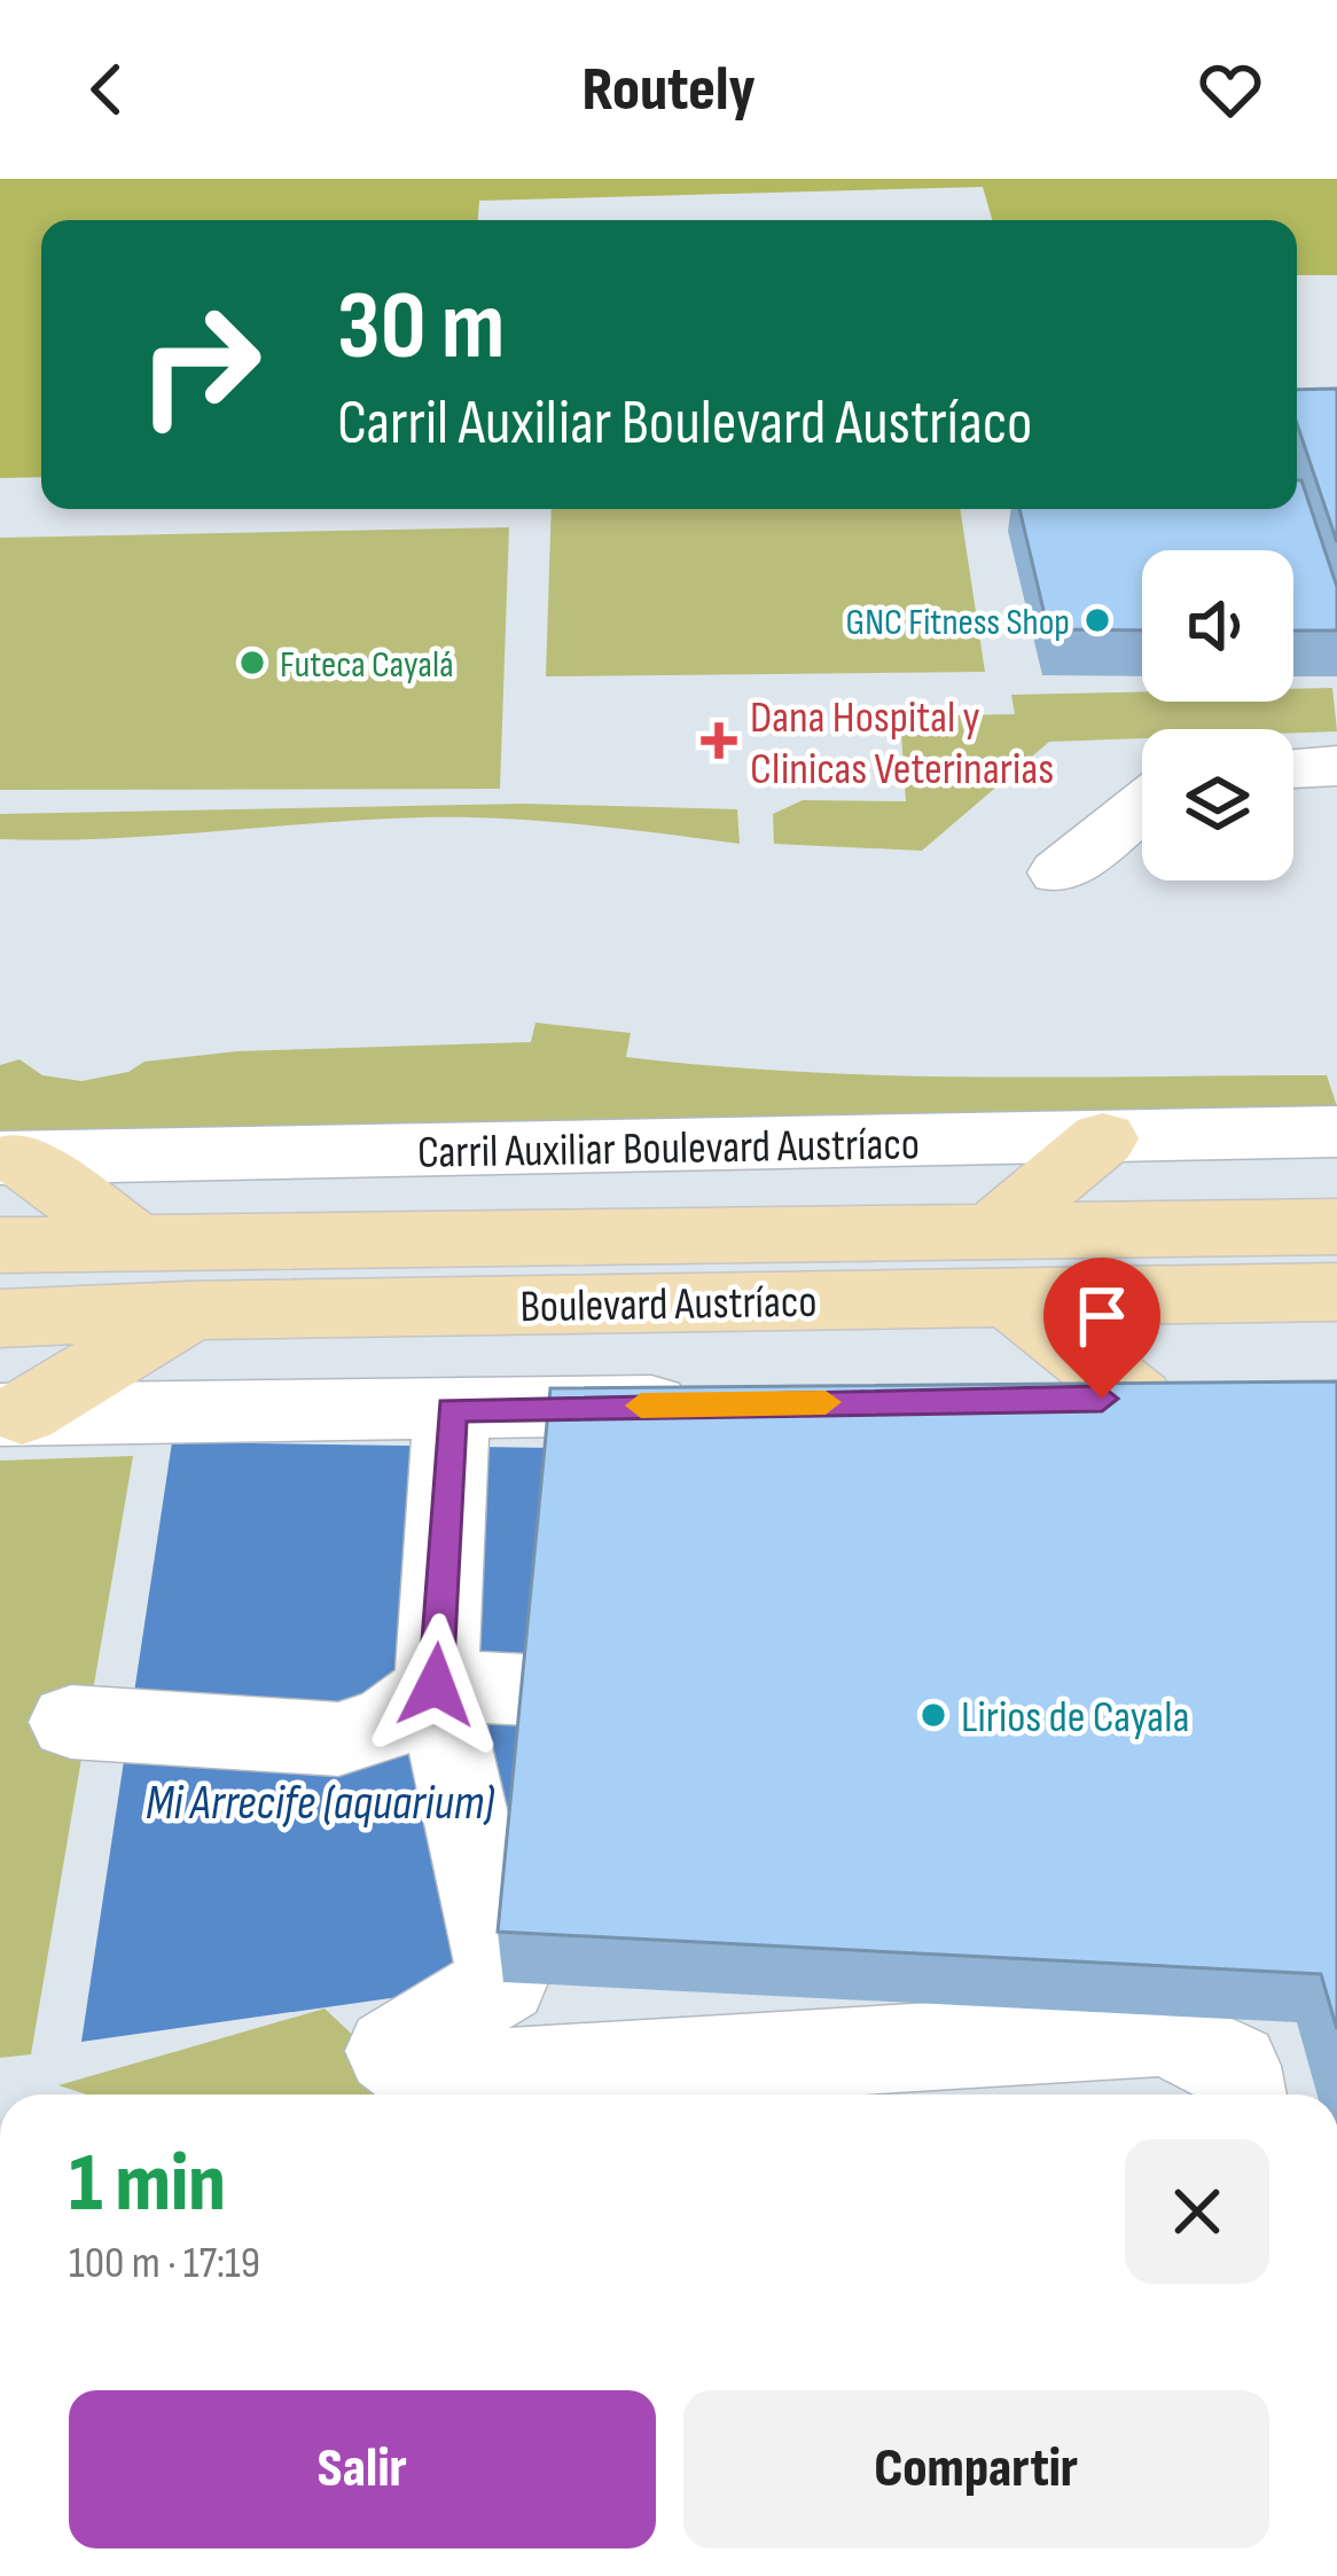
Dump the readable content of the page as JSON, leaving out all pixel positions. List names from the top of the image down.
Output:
{
  "streets": {
    "main road": ["Boulevard Austríaco"],
    "street": ["Carril Auxiliar Boulevard Austríaco"]
  },
  "water": ["Mi Arrecife (aquarium)"],
  "places": {
    "other": ["GNC Fitness Shop", "Futeca Cayalá", "Lirios de Cayala"],
    "health": ["Dana Hospital y Clinicas Veterinarias"]
  },
  "page": {
    "header": "Routely",
    "turn": ["30 m", "Carril Auxiliar Boulevard Austríaco"],
    "heading": ["1 min", "100 m · 17:19"],
    "buttons": ["Salir", "Compartir"]
  }
}
